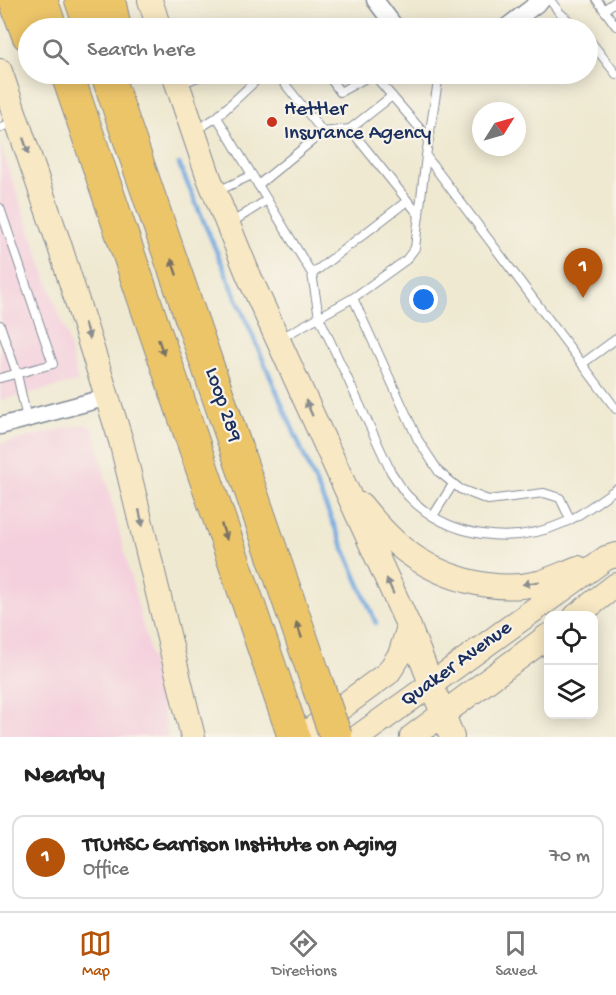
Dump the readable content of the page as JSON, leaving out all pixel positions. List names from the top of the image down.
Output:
{
  "streets": {
    "highway": ["Loop 289"],
    "main road": ["Quaker Avenue"]
  },
  "places": ["Hettler Insurance Agency"],
  "north": "top right",
  "page": {
    "search": "Search here",
    "pins": "1",
    "heading": "Nearby",
    "list": [
      {
        "mark": "1",
        "name": "TTUHSC Garrison Institute on Aging",
        "note": "Office",
        "value": "70 m"
      }
    ],
    "nav": ["Map", "Directions", "Saved"]
  }
}
